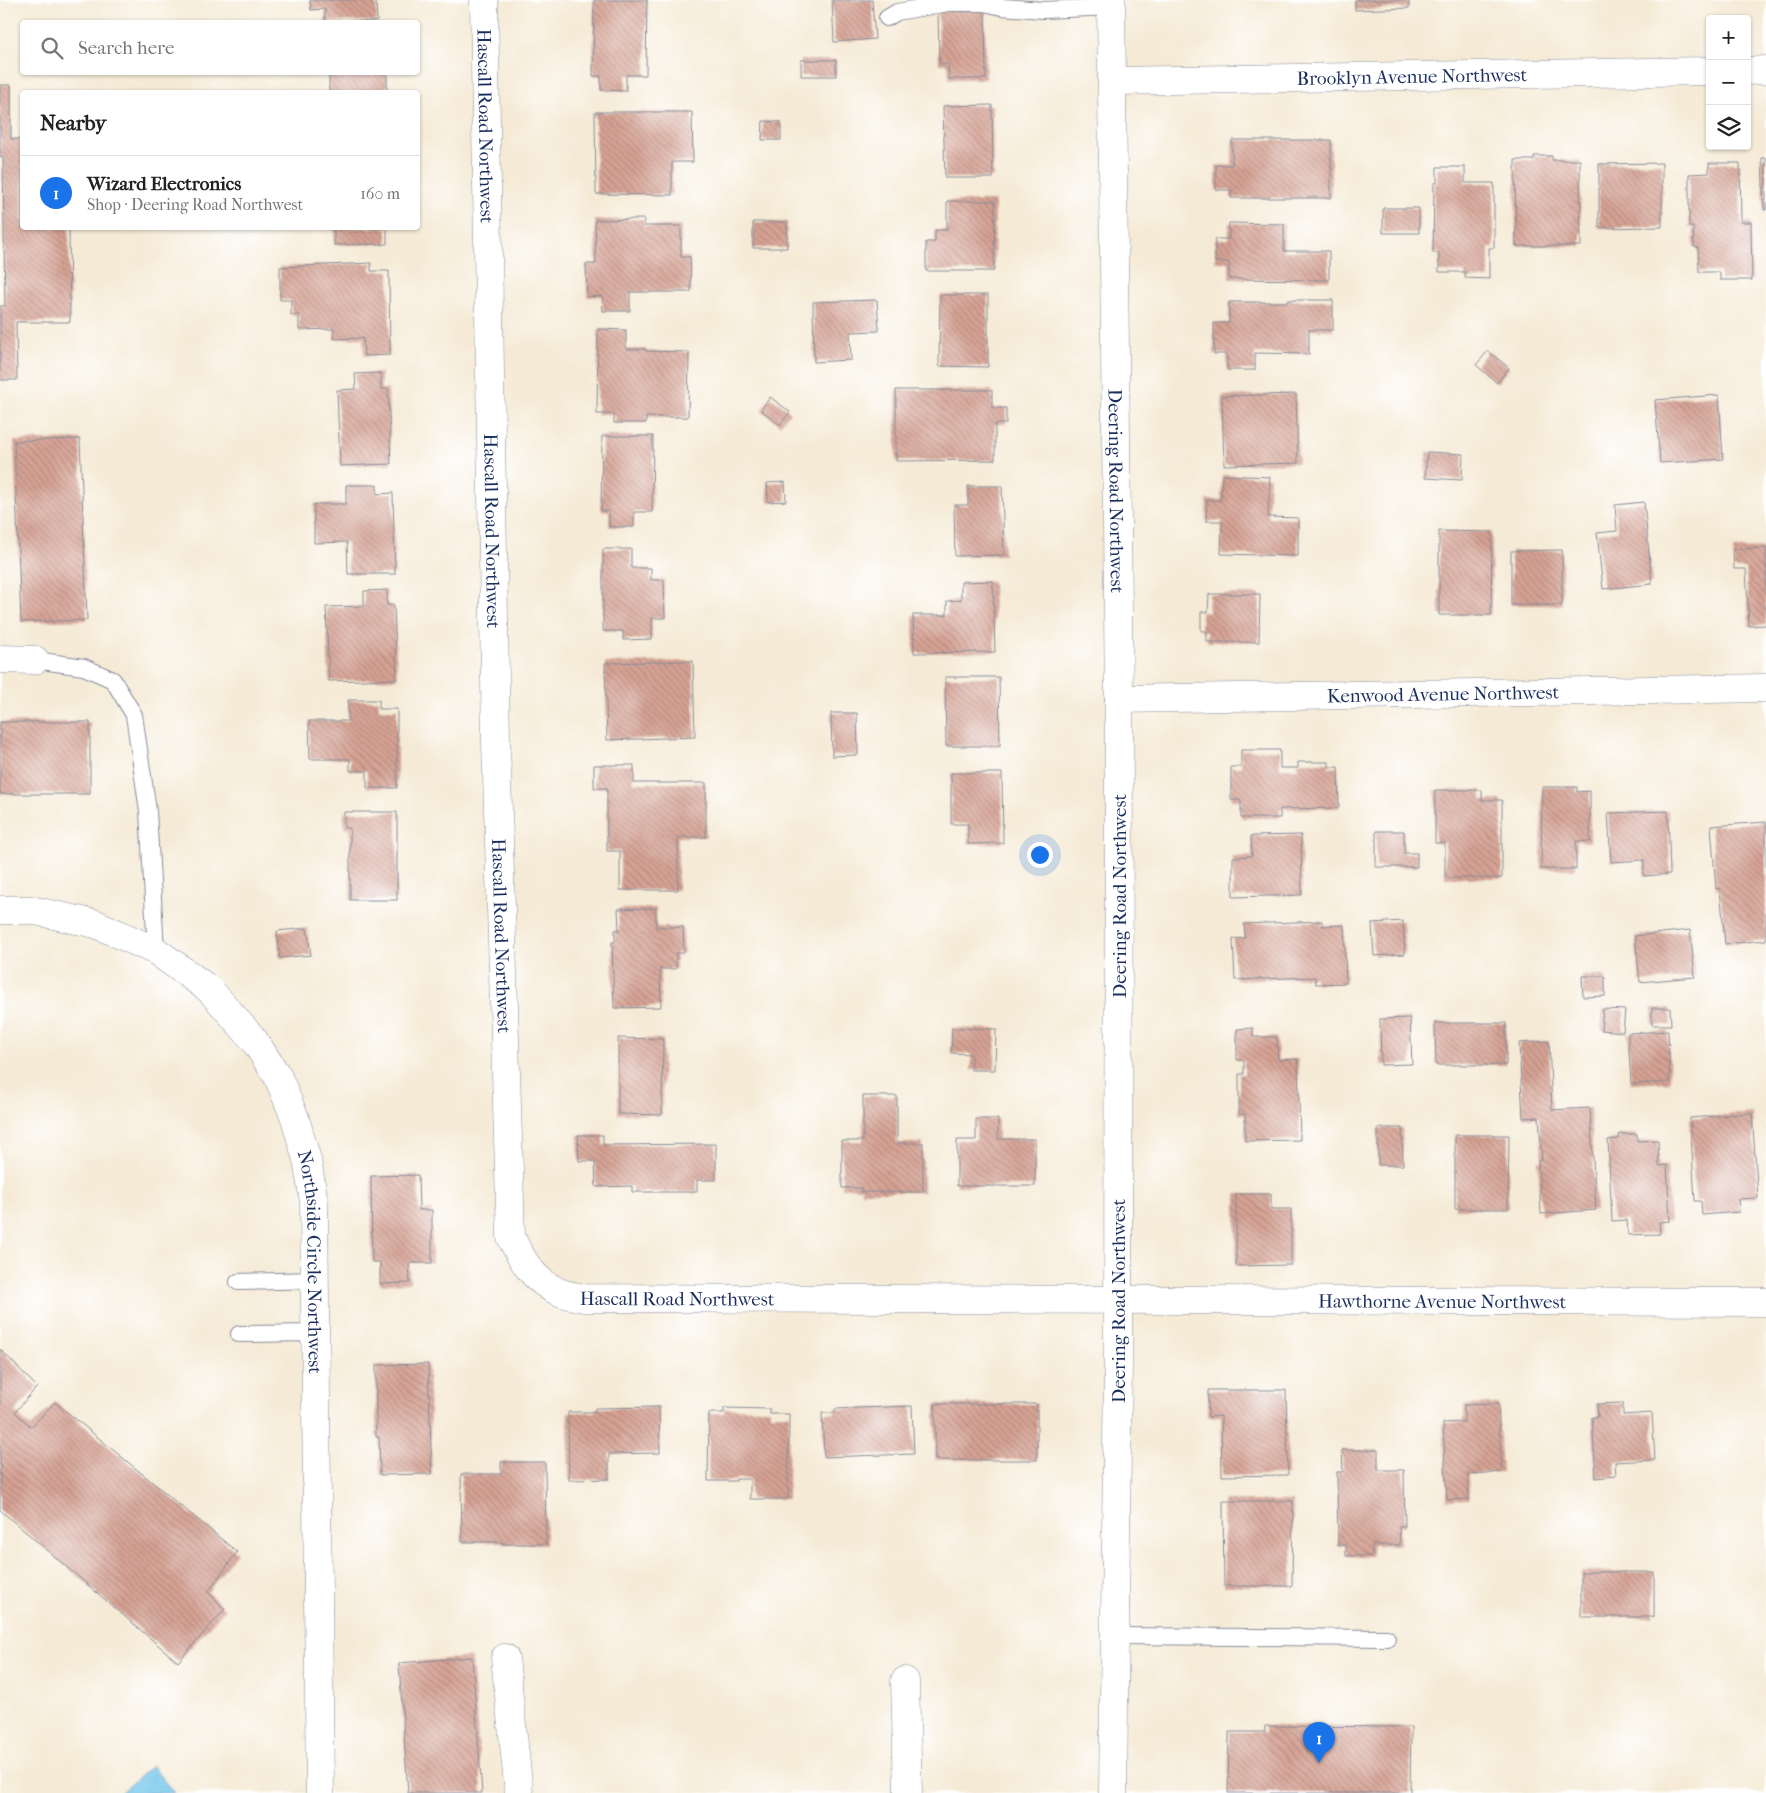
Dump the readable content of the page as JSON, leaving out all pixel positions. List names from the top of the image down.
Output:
{
  "streets": {
    "street": [
      "Brooklyn Avenue Northwest",
      "Hascall Road Northwest",
      "Deering Road Northwest",
      "Kenwood Avenue Northwest",
      "Northside Circle Northwest",
      "Hawthorne Avenue Northwest"
    ]
  },
  "crossings": [
    ["Brooklyn Avenue Northwest", "Deering Road Northwest"],
    ["Hascall Road Northwest", "Deering Road Northwest"],
    ["Hascall Road Northwest", "Hawthorne Avenue Northwest"],
    ["Deering Road Northwest", "Kenwood Avenue Northwest"],
    ["Deering Road Northwest", "Hawthorne Avenue Northwest"]
  ],
  "page": {
    "map_buttons": ["+", "−"],
    "search": "Search here",
    "heading": "Nearby",
    "list": [
      {
        "mark": "1",
        "name": "Wizard Electronics",
        "note": "Shop · Deering Road Northwest",
        "value": "160 m"
      }
    ],
    "pins": "1"
  }
}
